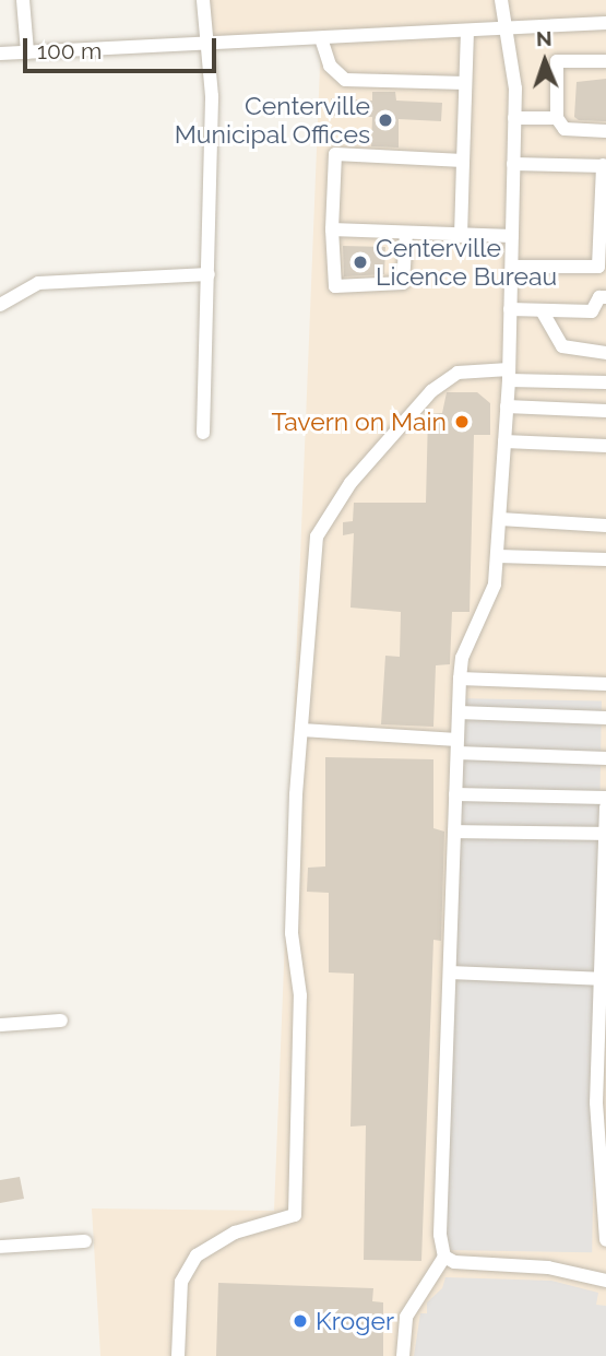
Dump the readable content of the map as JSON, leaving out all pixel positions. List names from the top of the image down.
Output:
{
  "places": [
    "Centerville Municipal Offices",
    "Centerville Licence Bureau",
    "Tavern on Main",
    "Kroger"
  ],
  "scale_bar": "100 m",
  "north": "top"
}
